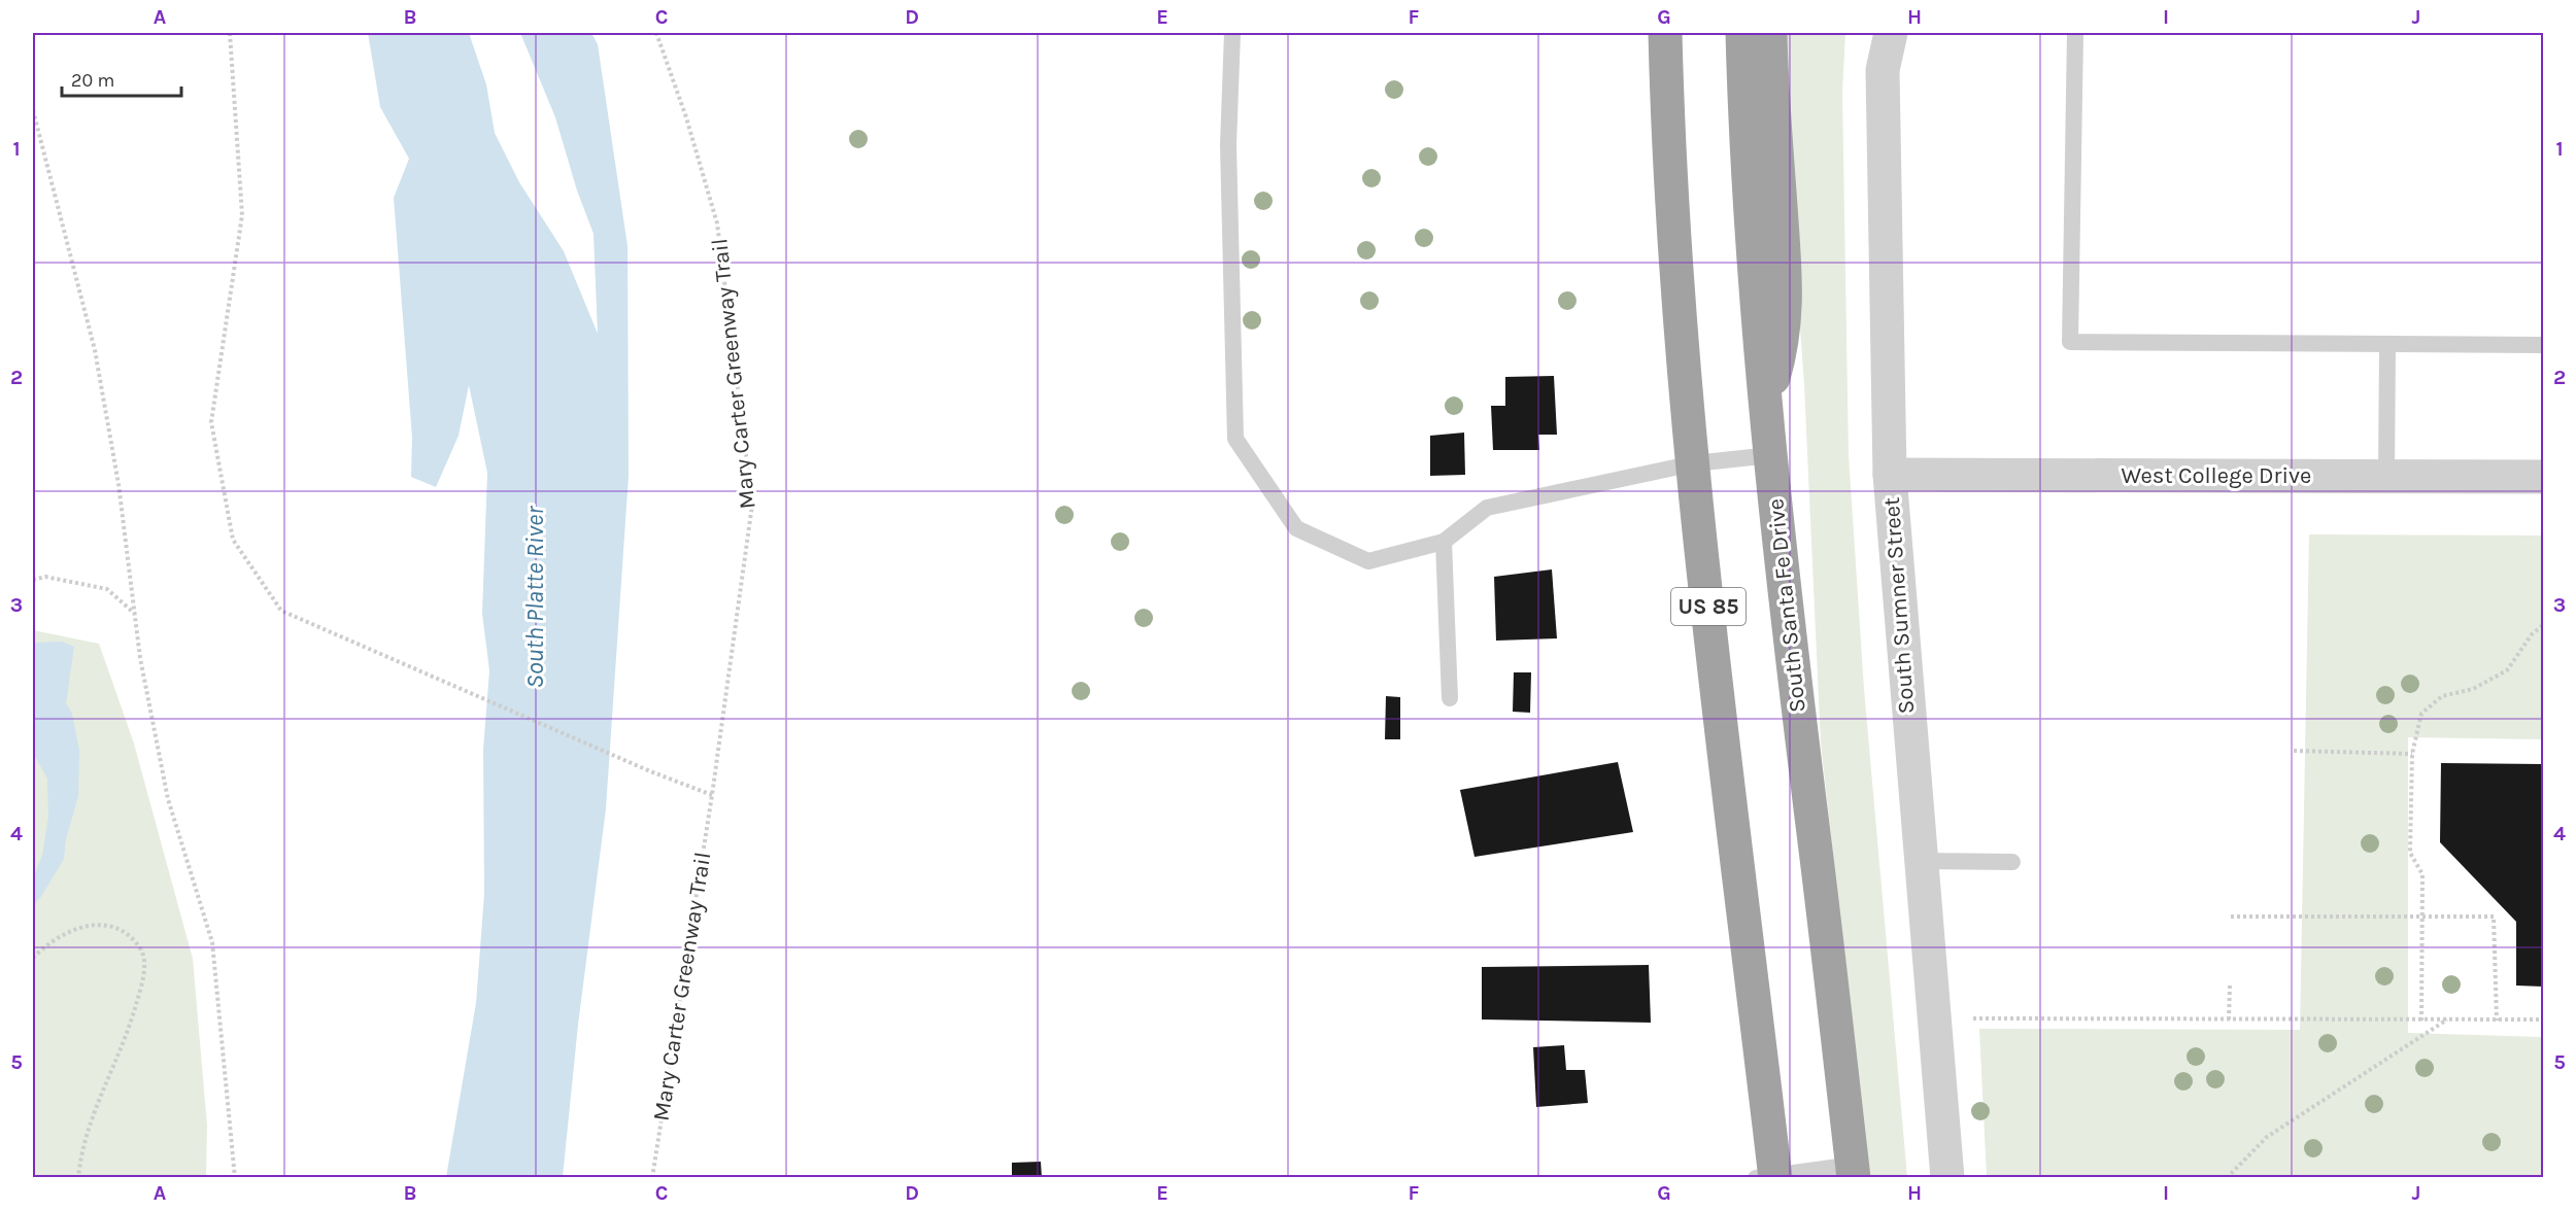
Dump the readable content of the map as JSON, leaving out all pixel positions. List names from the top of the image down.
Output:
{
  "streets": {
    "highway": ["South Santa Fe Drive", "US 85"],
    "street": ["West College Drive", "South Sumner Street"],
    "path": ["Mary Carter Greenway Trail"]
  },
  "crossings": [
    ["West College Drive", "South Sumner Street"]
  ],
  "water": ["South Platte River"],
  "scale_bar": "20 m",
  "grid": {
    "columns": [
      "A",
      "B",
      "C",
      "D",
      "E",
      "F",
      "G",
      "H",
      "I",
      "J"
    ],
    "rows": [
      "1",
      "2",
      "3",
      "4",
      "5"
    ]
  }
}
